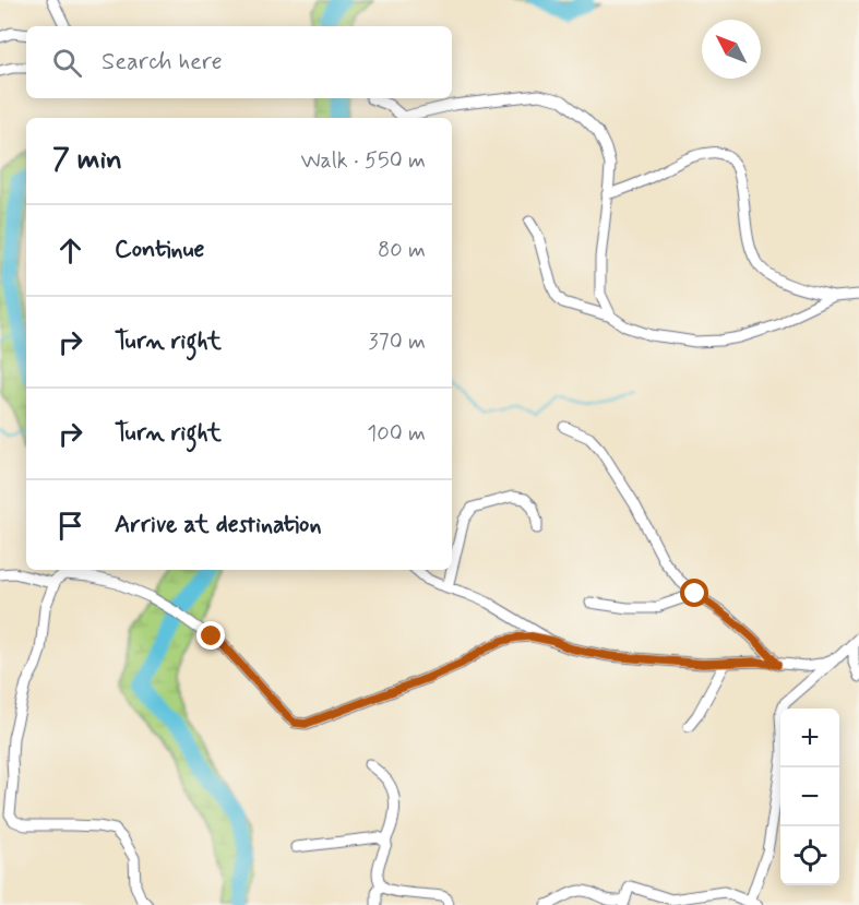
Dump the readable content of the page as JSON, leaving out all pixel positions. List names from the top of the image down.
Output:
{
  "north": "top left",
  "page": {
    "search": "Search here",
    "heading": ["7 min", "Walk · 550 m"],
    "list": [
      ["Continue", "80 m"],
      ["Turn right", "370 m"],
      ["Turn right", "100 m"],
      "Arrive at destination"
    ],
    "map_buttons": ["+", "−"]
  }
}
